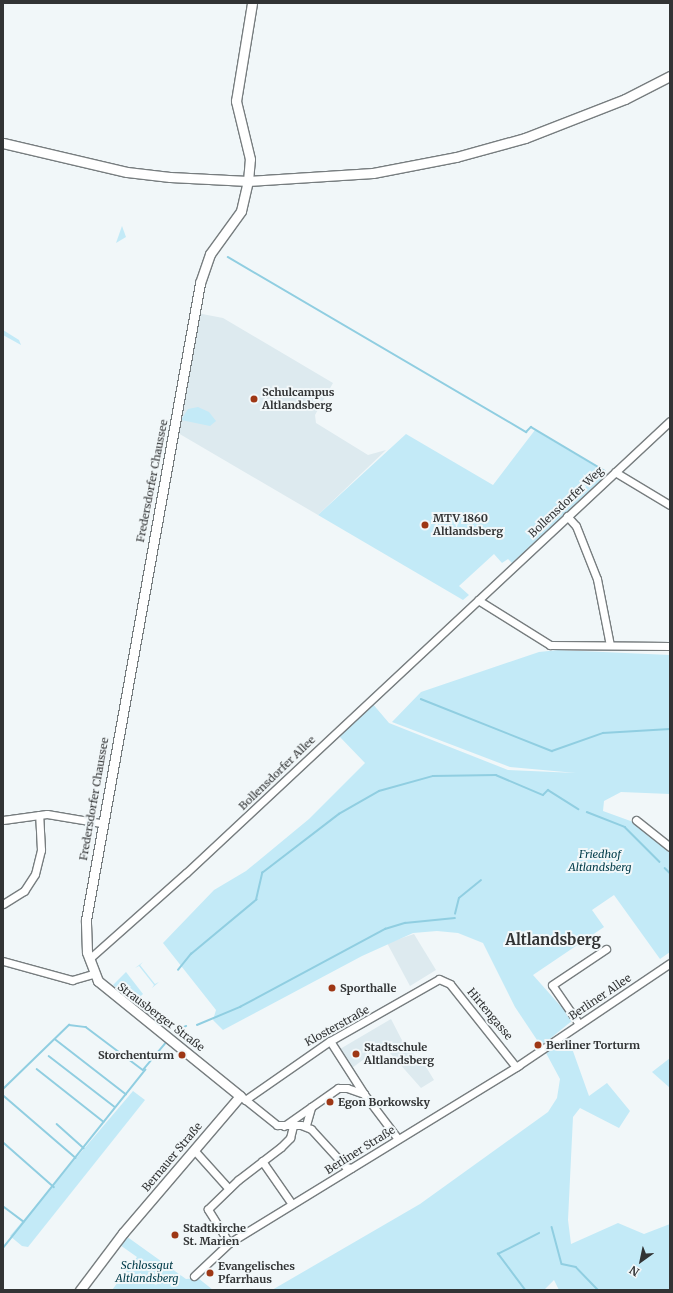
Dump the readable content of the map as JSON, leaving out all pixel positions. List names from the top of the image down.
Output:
{
  "streets": {
    "main road": ["Fredersdorfer Chaussee", "Strausberger Straße", "Bernauer Straße"],
    "street": [
      "Bollensdorfer Weg",
      "Bollensdorfer Allee",
      "Berliner Allee",
      "Hirtengasse",
      "Klosterstraße",
      "Berliner Straße"
    ]
  },
  "crossings": [
    ["Fredersdorfer Chaussee", "Bollensdorfer Allee"],
    ["Fredersdorfer Chaussee", "Strausberger Straße"],
    ["Bollensdorfer Weg", "Bollensdorfer Allee"],
    ["Berliner Allee", "Berliner Straße"],
    ["Hirtengasse", "Klosterstraße"],
    ["Hirtengasse", "Berliner Straße"],
    ["Strausberger Straße", "Klosterstraße"],
    ["Strausberger Straße", "Bernauer Straße"],
    ["Klosterstraße", "Bernauer Straße"]
  ],
  "districts": ["Altlandsberg"],
  "parks": ["Friedhof Altlandsberg", "Schlossgut Altlandsberg"],
  "places": [
    "Schulcampus Altlandsberg",
    "MTV 1860 Altlandsberg",
    "Sporthalle",
    "Berliner Torturm",
    "Stadtschule Altlandsberg",
    "Storchenturm",
    "Egon Borkowsky",
    "Stadtkirche St. Marien",
    "Evangelisches Pfarrhaus"
  ],
  "north": "bottom left"
}
